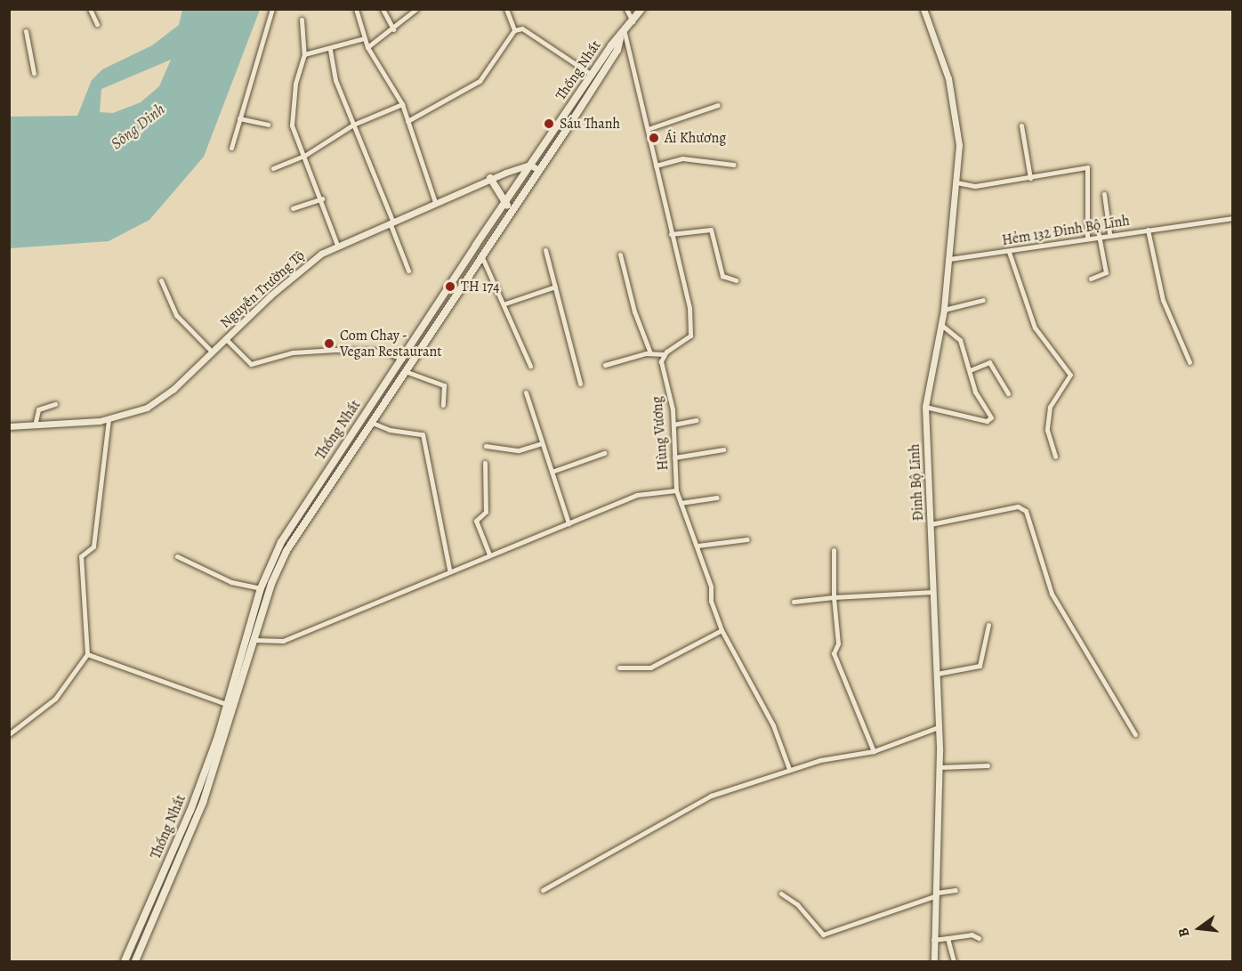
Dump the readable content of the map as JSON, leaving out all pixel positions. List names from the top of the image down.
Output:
{
  "streets": {
    "main road": ["Thống Nhất"],
    "street": [
      "Hẻm 132 Đinh Bộ Lĩnh",
      "Nguyễn Trường Tộ",
      "Hùng Vương",
      "Đinh Bộ Lĩnh"
    ]
  },
  "crossings": [
    ["Thống Nhất", "Nguyễn Trường Tộ"],
    ["Hẻm 132 Đinh Bộ Lĩnh", "Đinh Bộ Lĩnh"]
  ],
  "water": ["Sông Dinh"],
  "places": [
    "Sáu Thanh",
    "Ái Khương",
    "TH 174",
    "Com Chay - Vegan Restaurant"
  ],
  "north": "left"
}
